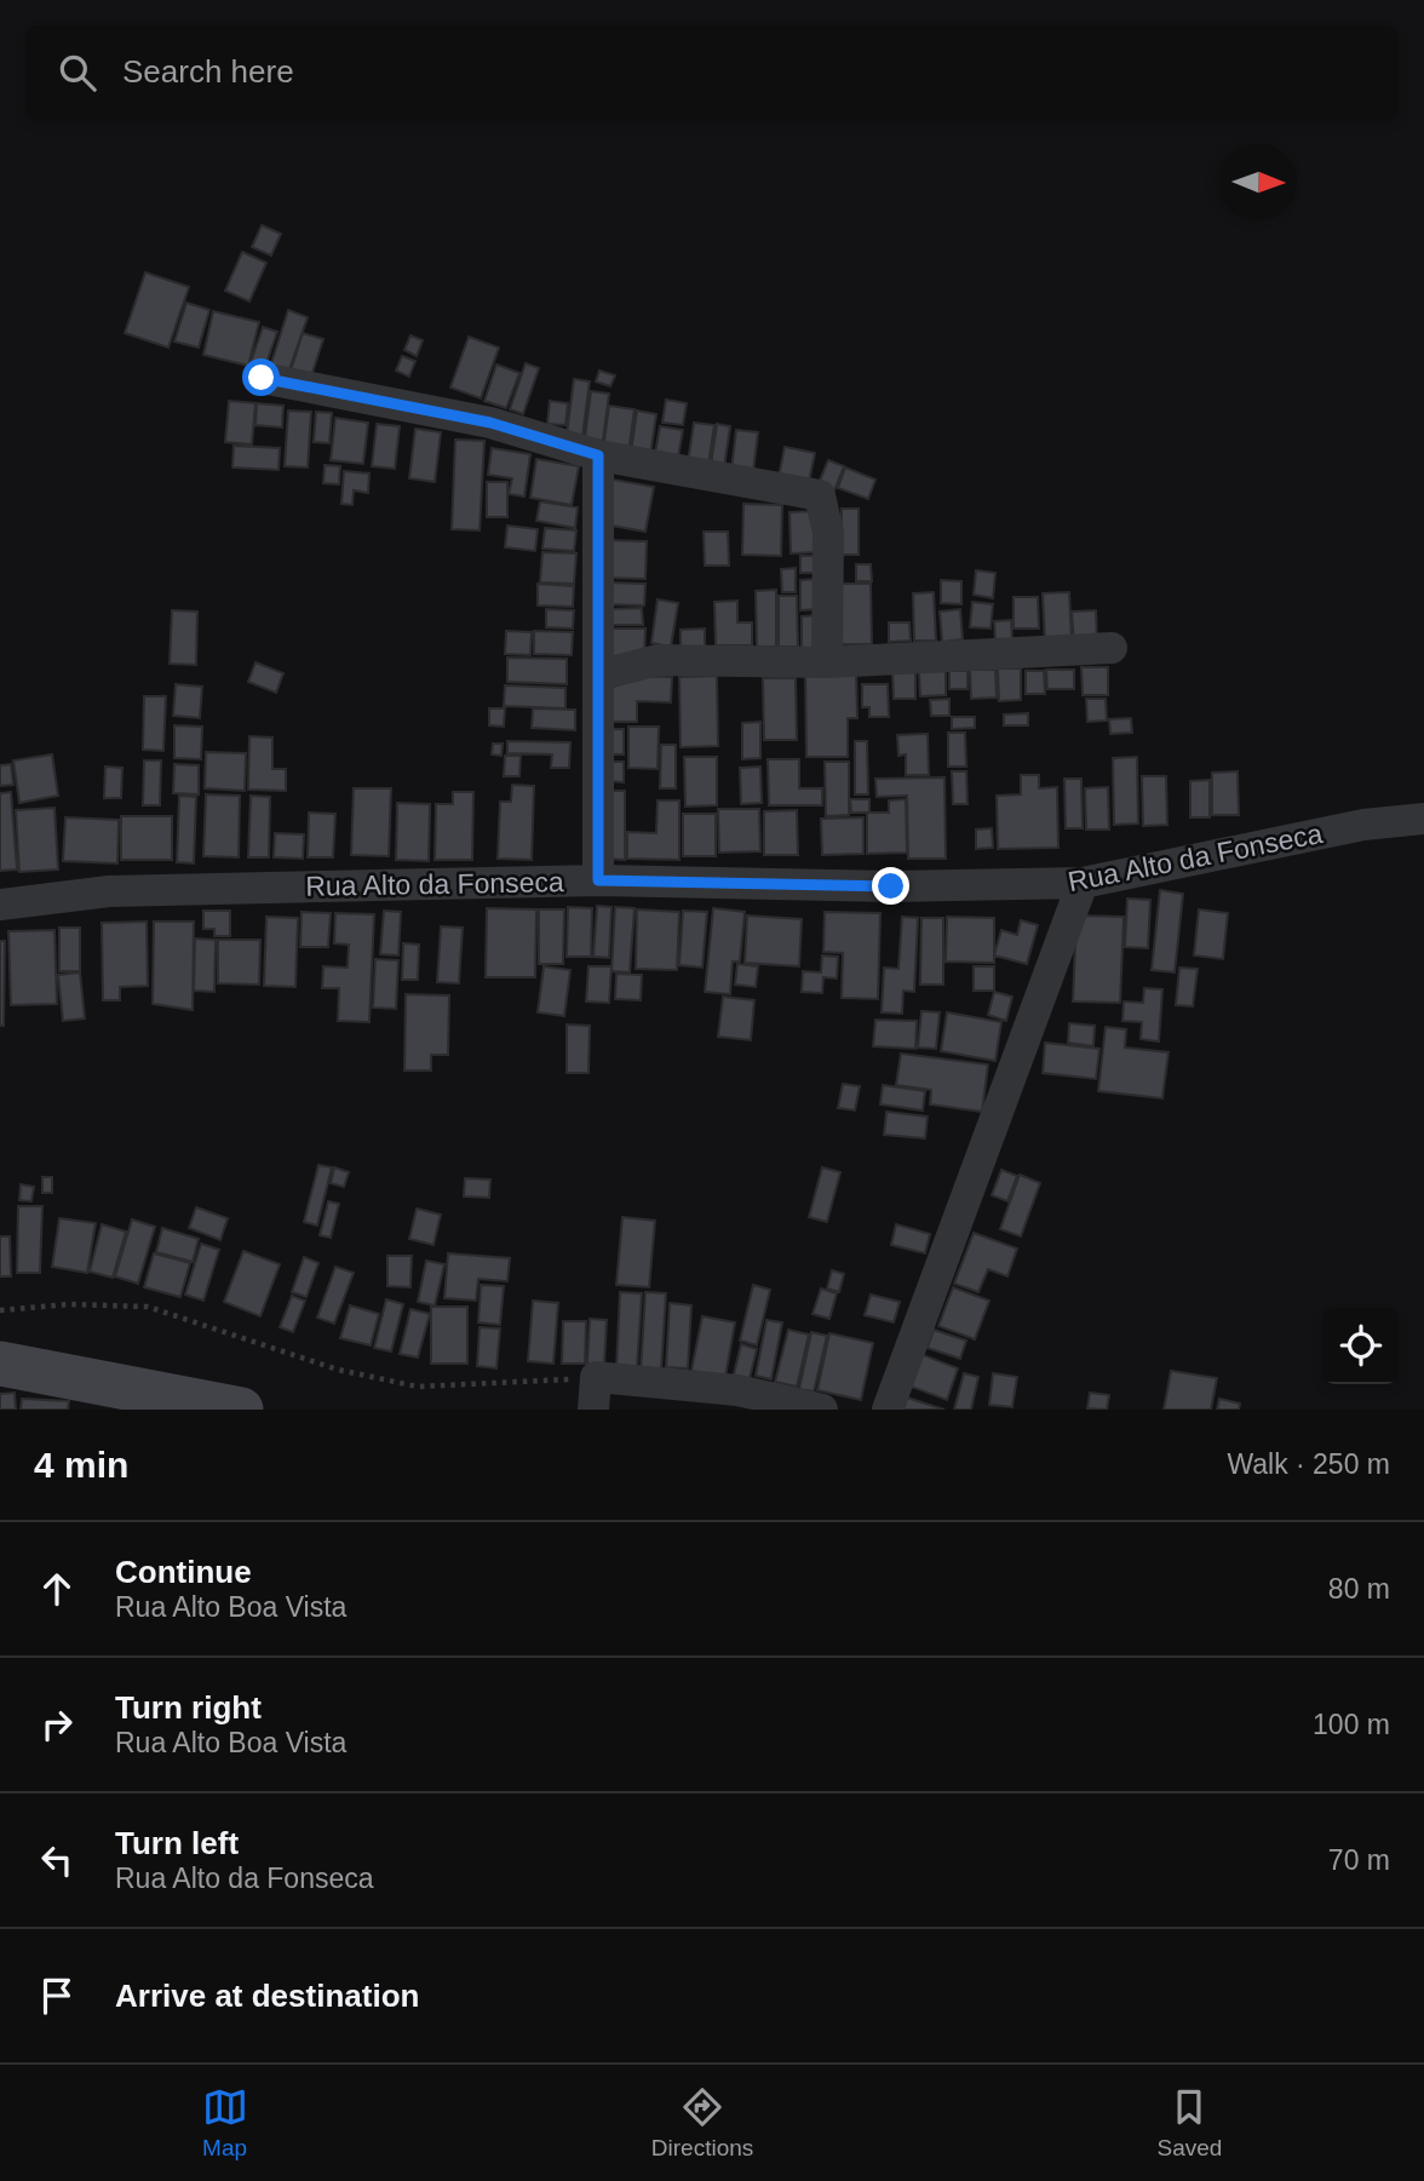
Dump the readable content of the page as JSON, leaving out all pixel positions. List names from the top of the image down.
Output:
{
  "streets": {
    "street": ["Rua Alto da Fonseca"]
  },
  "north": "right",
  "page": {
    "search": "Search here",
    "heading": ["4 min", "Walk · 250 m"],
    "list": [
      ["Continue", "Rua Alto Boa Vista", "80 m"],
      ["Turn right", "Rua Alto Boa Vista", "100 m"],
      ["Turn left", "Rua Alto da Fonseca", "70 m"],
      "Arrive at destination"
    ],
    "nav": ["Map", "Directions", "Saved"]
  }
}
